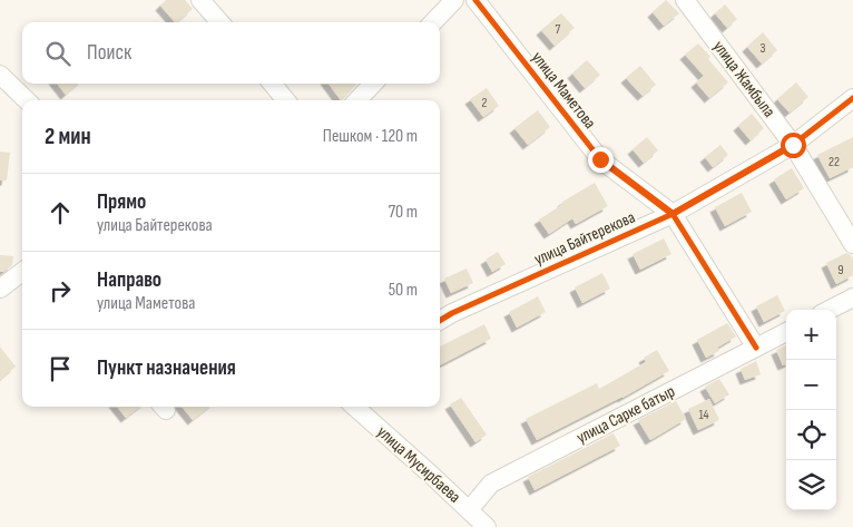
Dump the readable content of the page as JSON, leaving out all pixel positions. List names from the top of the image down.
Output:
{
  "streets": {
    "street": [
      "улица Жамбыла",
      "улица Маметова",
      "улица Байтерекова",
      "улица Сарке батыр",
      "улица Мусирбаева"
    ]
  },
  "crossings": [
    ["улица Жамбыла", "улица Байтерекова"],
    ["улица Маметова", "улица Байтерекова"],
    ["улица Маметова", "улица Сарке батыр"],
    ["улица Сарке батыр", "улица Мусирбаева"]
  ],
  "house_numbers": [
    "7",
    "3",
    "2",
    "22",
    "9",
    "14"
  ],
  "page": {
    "search": "Поиск",
    "heading": ["2 мин", "Пешком · 120 m"],
    "list": [
      ["Прямо", "улица Байтерекова", "70 m"],
      ["Направо", "улица Маметова", "50 m"],
      "Пункт назначения"
    ],
    "map_buttons": ["+", "−"]
  }
}
